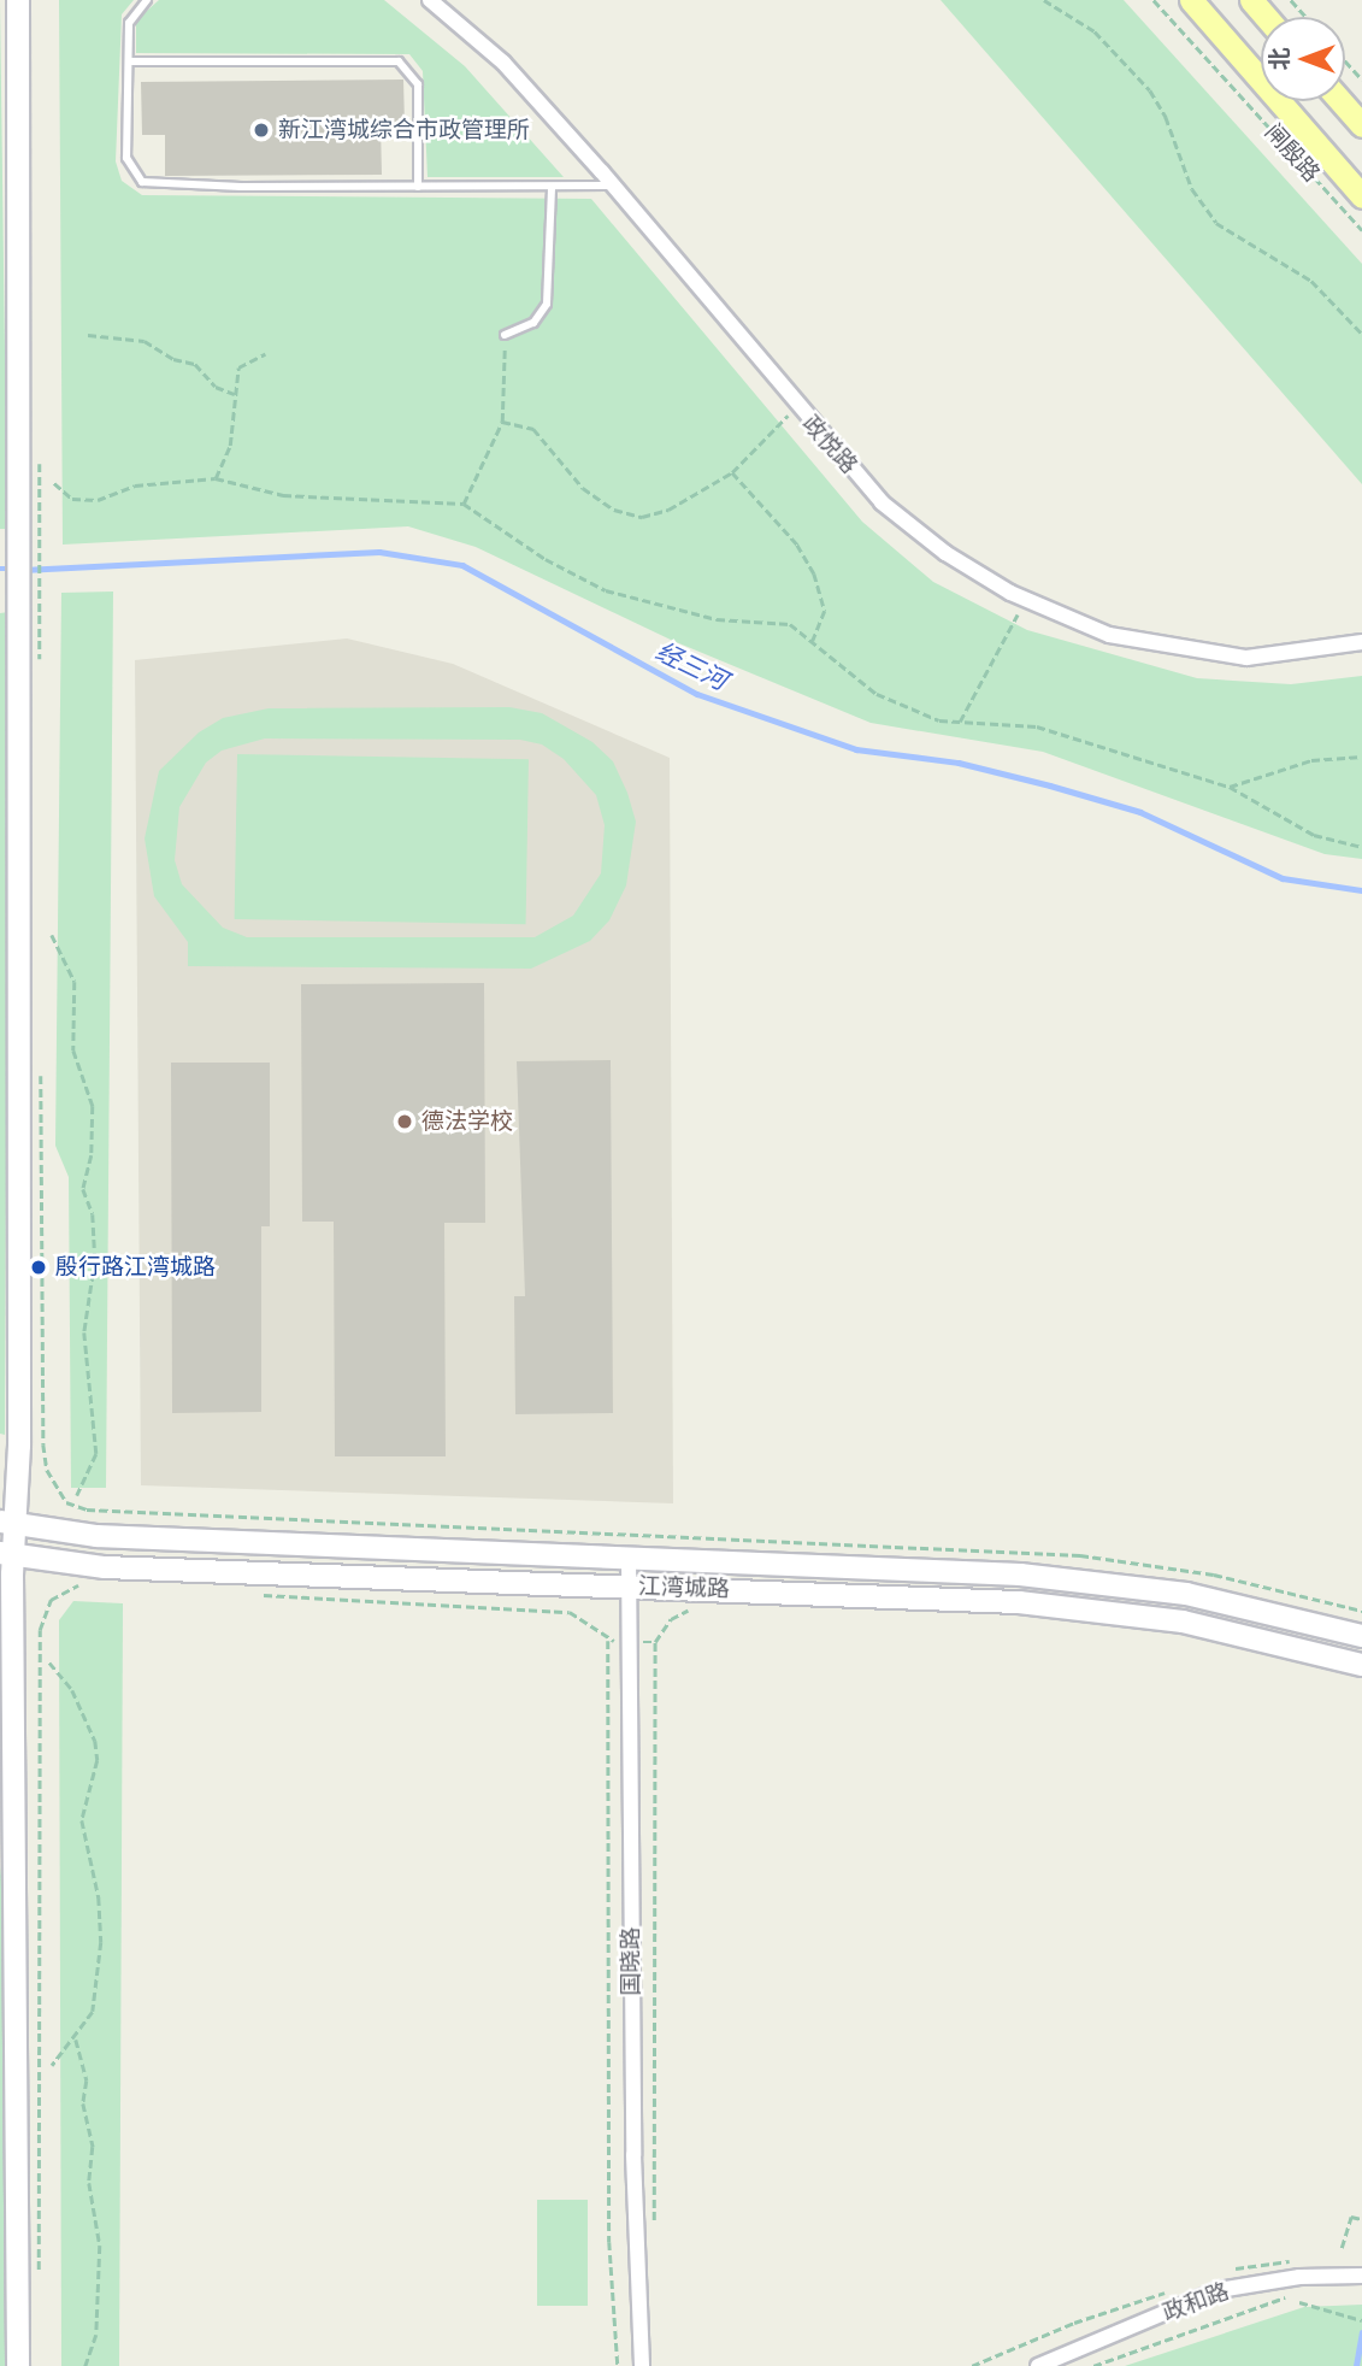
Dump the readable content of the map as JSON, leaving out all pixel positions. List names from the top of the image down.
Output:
{
  "streets": {
    "main road": ["闸殷路"],
    "street": [
      "政悦路",
      "江湾城路",
      "国晓路",
      "政和路"
    ]
  },
  "crossings": [
    ["江湾城路", "国晓路"]
  ],
  "water": ["经三河"],
  "places": ["新江湾城综合市政管理所", "德法学校", "殷行路江湾城路"],
  "north": "left"
}
